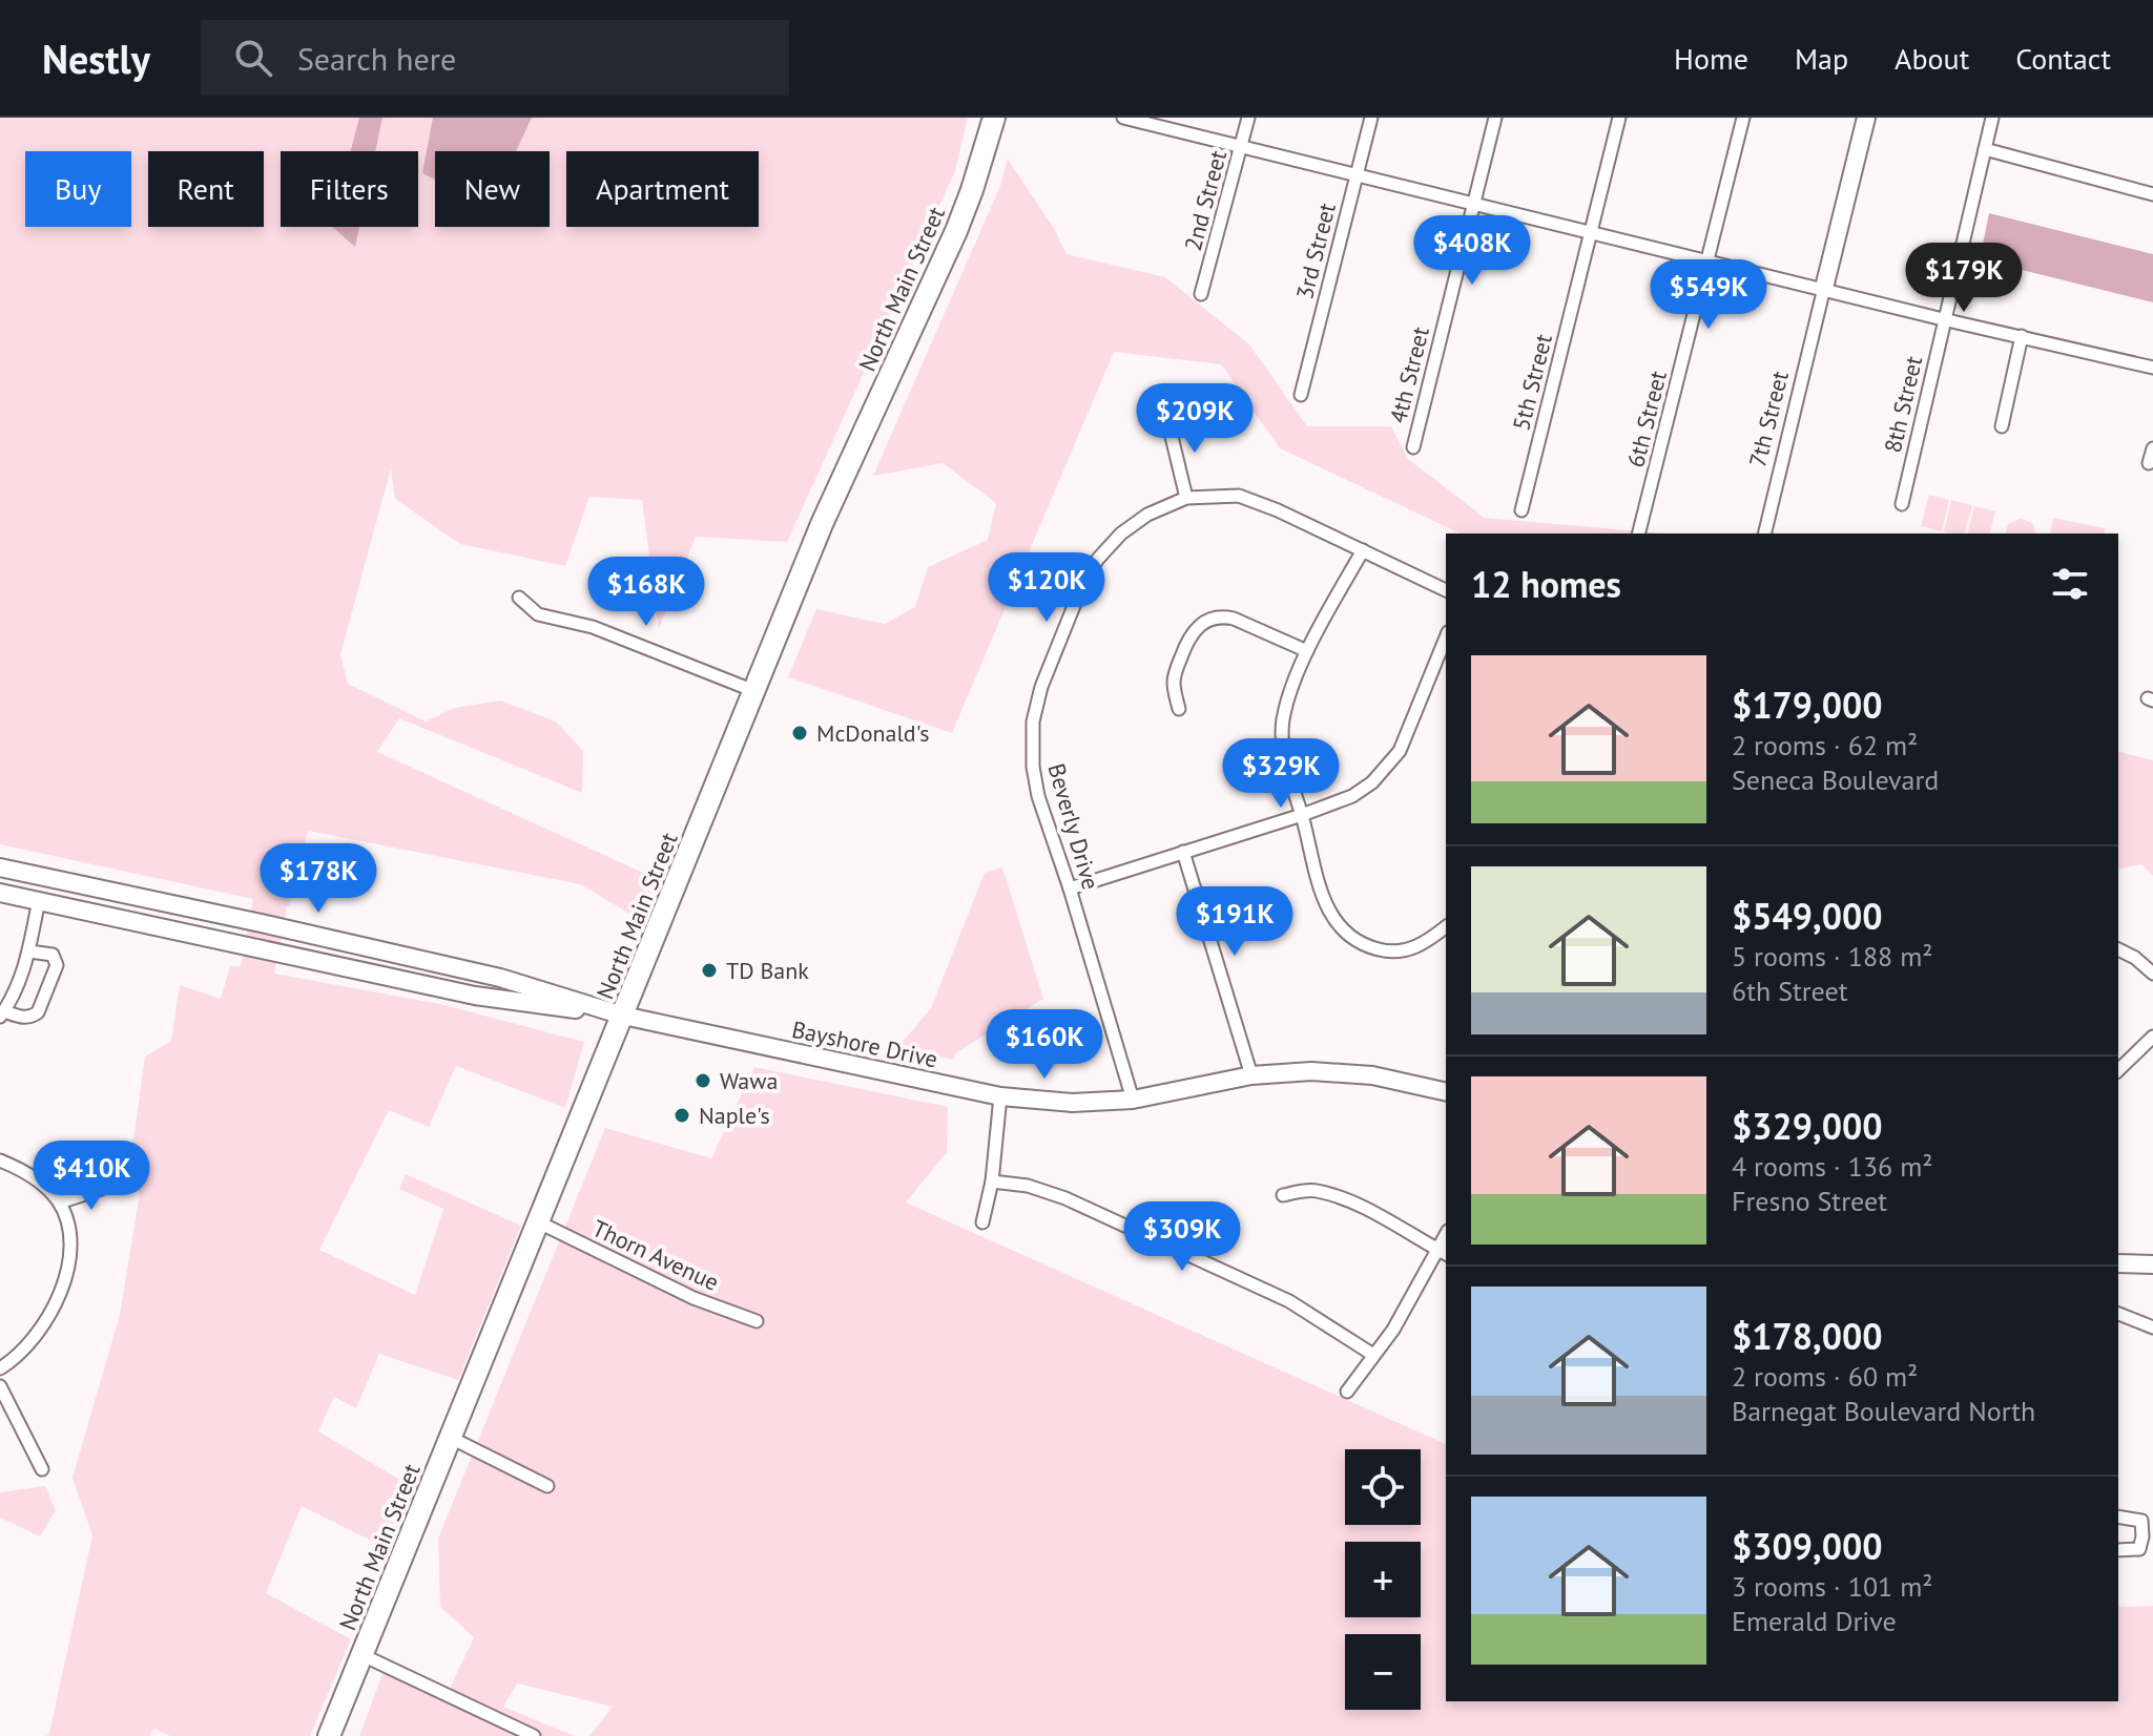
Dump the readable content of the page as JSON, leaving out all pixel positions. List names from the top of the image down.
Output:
{
  "streets": {
    "highway": ["North Main Street"],
    "street": [
      "2nd Street",
      "3rd Street",
      "4th Street",
      "5th Street",
      "8th Street",
      "6th Street",
      "7th Street",
      "Beverly Drive",
      "Bayshore Drive",
      "Thorn Avenue"
    ]
  },
  "crossings": [
    ["North Main Street", "Bayshore Drive"],
    ["North Main Street", "Thorn Avenue"],
    ["Beverly Drive", "Bayshore Drive"]
  ],
  "places": [
    "McDonald's",
    "TD Bank",
    "Wawa",
    "Naple's"
  ],
  "page": {
    "header": "Nestly",
    "search": "Search here",
    "nav": [
      "Home",
      "Map",
      "About",
      "Contact"
    ],
    "chip": [
      "Buy",
      "Rent",
      "Filters",
      "New",
      "Apartment"
    ],
    "price": [
      "$408K",
      "$179K",
      "$549K",
      "$209K",
      "$120K",
      "$168K",
      "$329K",
      "$178K",
      "$191K",
      "$160K",
      "$410K",
      "$309K"
    ],
    "heading": "12 homes",
    "list": [
      {
        "name": "$179,000",
        "note": "2 rooms · 62 m² · Seneca Boulevard"
      },
      {
        "name": "$549,000",
        "note": "5 rooms · 188 m² · 6th Street"
      },
      {
        "name": "$329,000",
        "note": "4 rooms · 136 m² · Fresno Street"
      },
      {
        "name": "$178,000",
        "note": "2 rooms · 60 m² · Barnegat Boulevard North"
      },
      {
        "name": "$309,000",
        "note": "3 rooms · 101 m² · Emerald Drive"
      }
    ],
    "map_buttons": ["+", "−"]
  }
}
